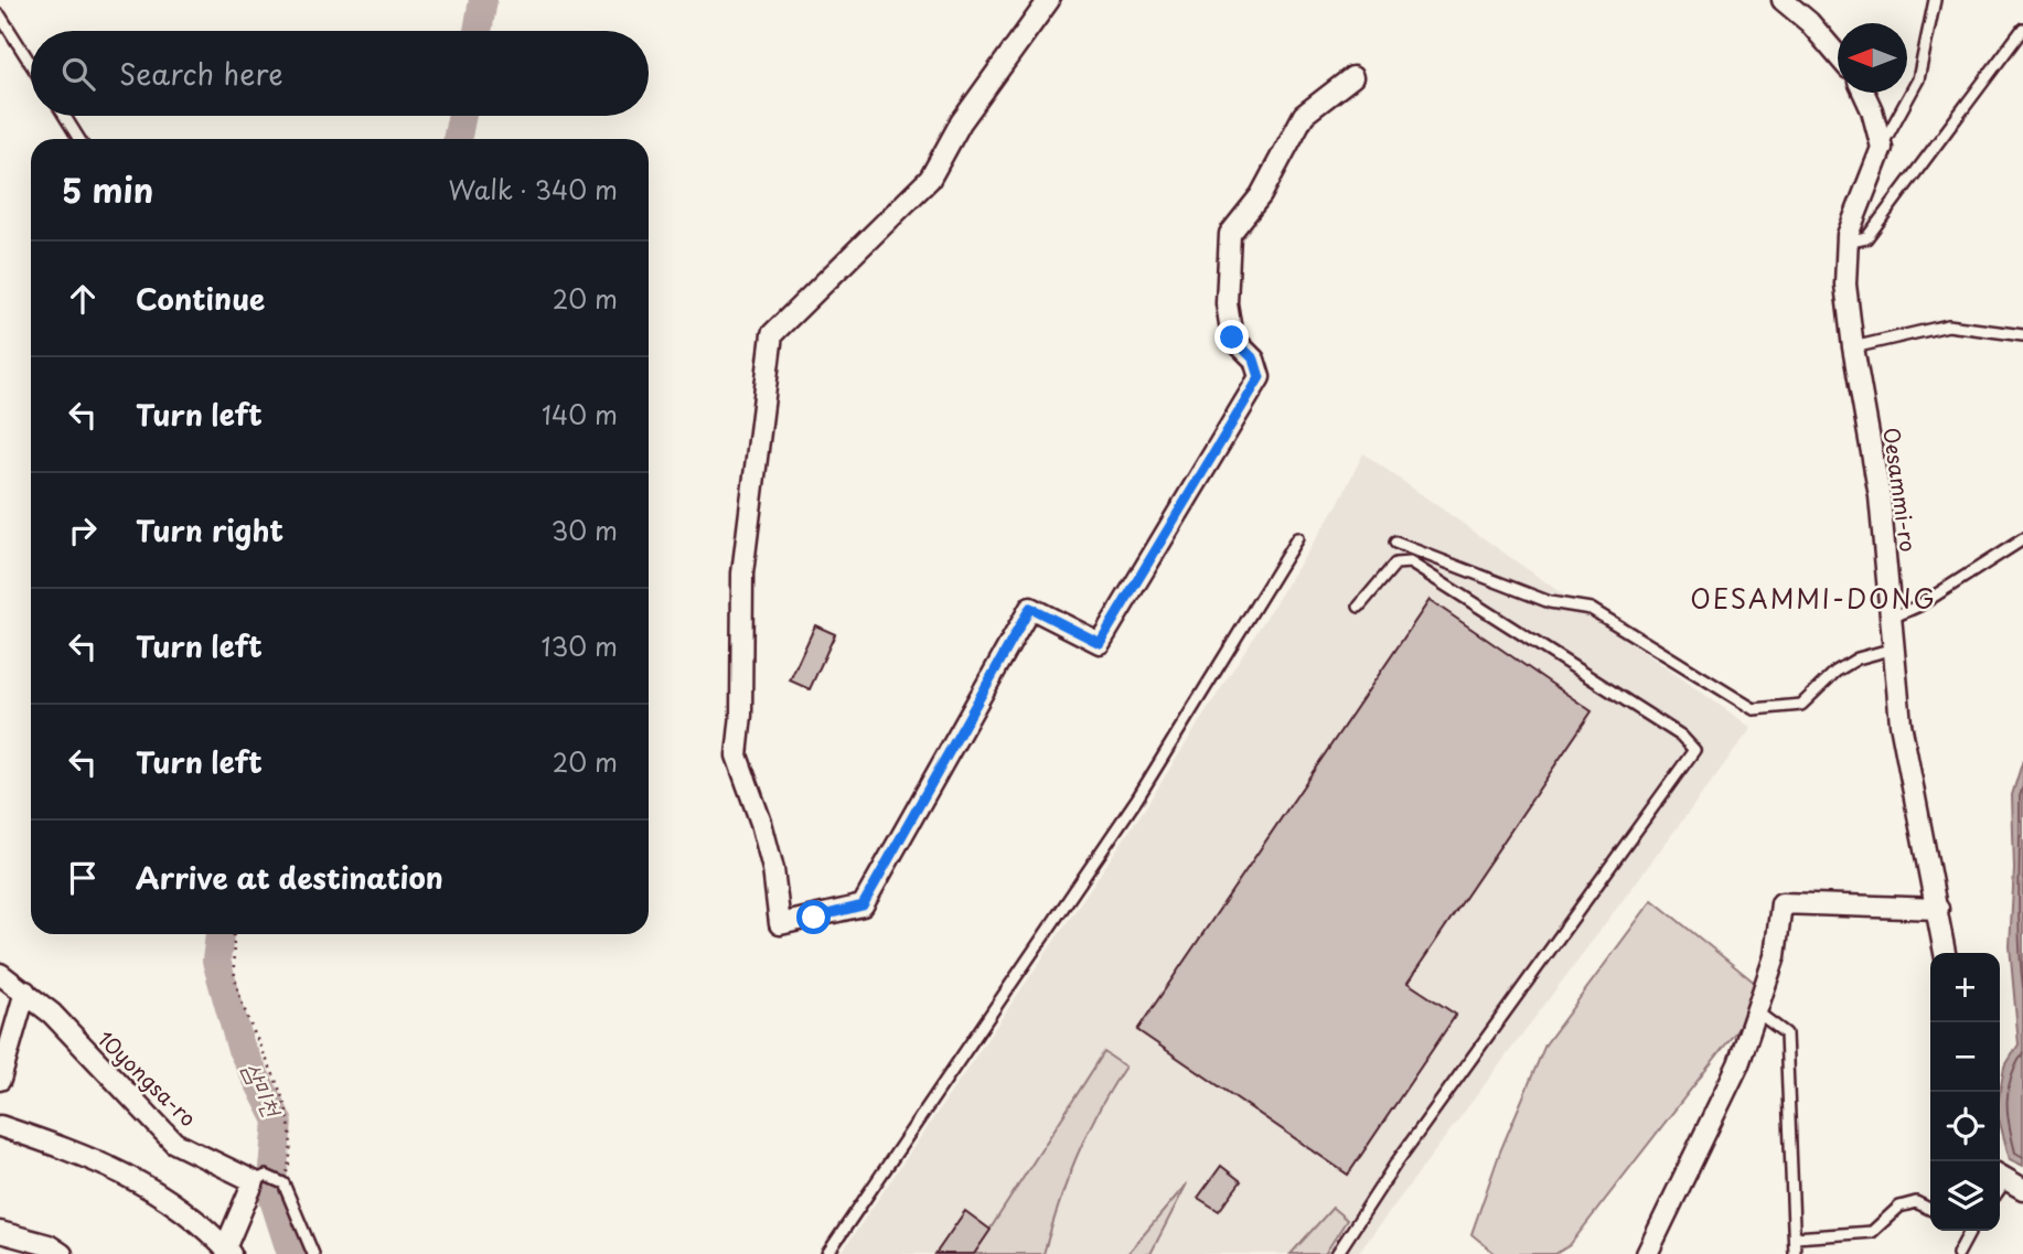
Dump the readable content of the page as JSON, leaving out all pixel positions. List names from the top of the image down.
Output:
{
  "streets": {
    "street": ["Oesammi-ro", "10yongsa-ro"]
  },
  "districts": ["OESAMMI-DONG"],
  "water": ["삼미천"],
  "north": "left",
  "page": {
    "search": "Search here",
    "heading": ["5 min", "Walk · 340 m"],
    "list": [
      ["Continue", "20 m"],
      ["Turn left", "140 m"],
      ["Turn right", "30 m"],
      ["Turn left", "130 m"],
      ["Turn left", "20 m"],
      "Arrive at destination"
    ],
    "map_buttons": ["+", "−"]
  }
}
